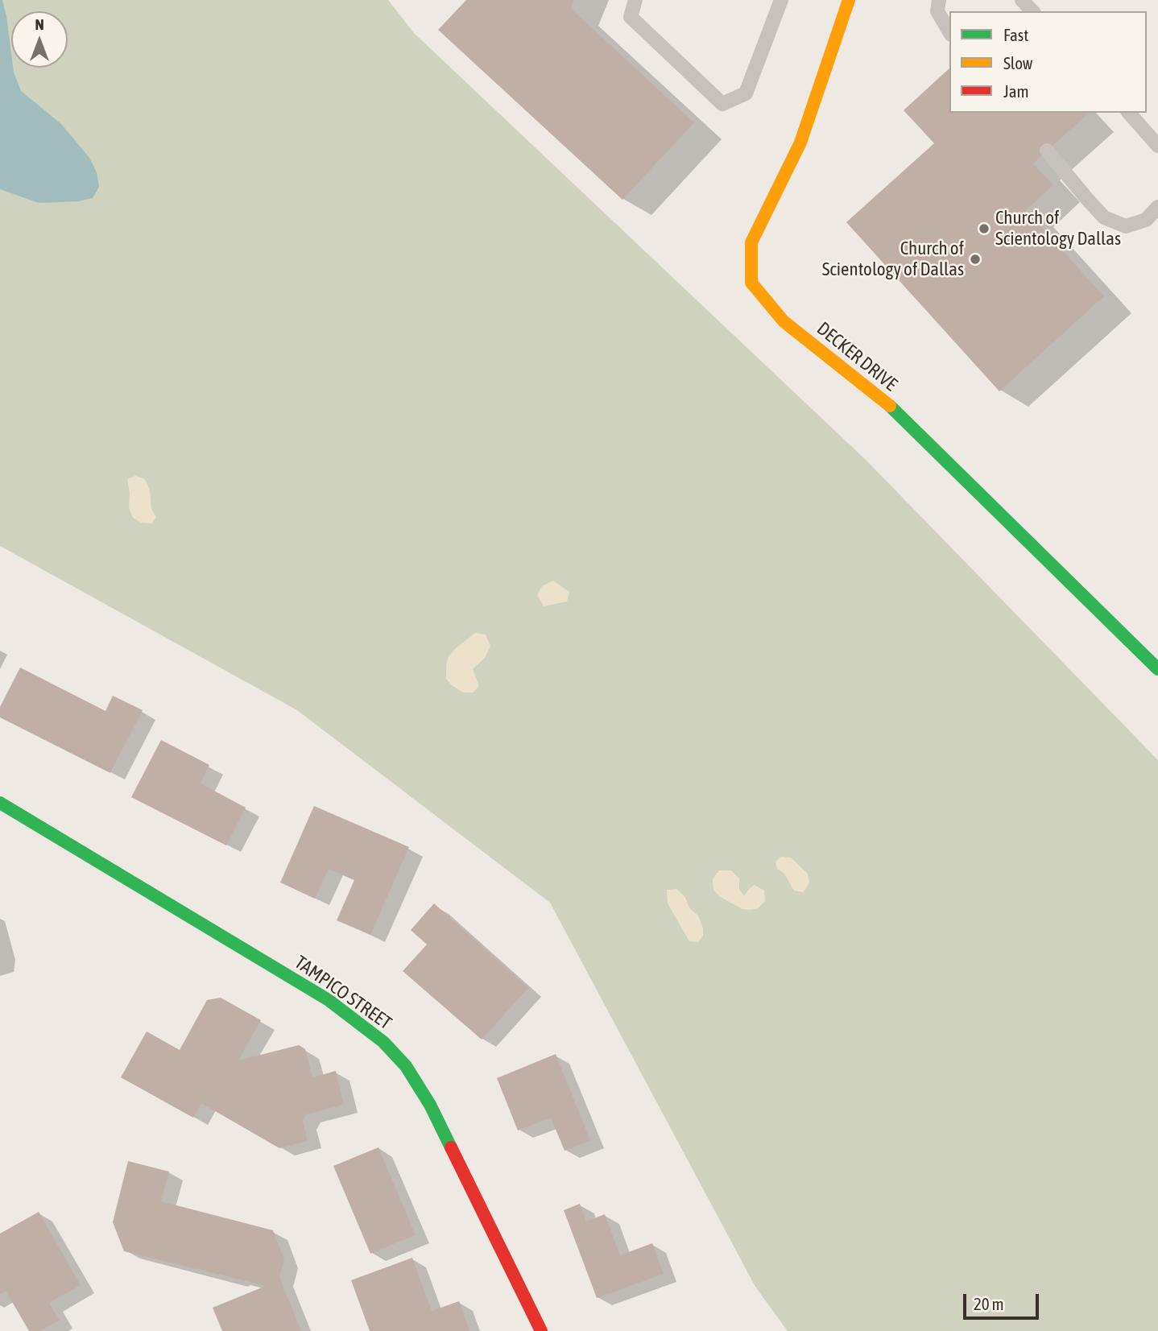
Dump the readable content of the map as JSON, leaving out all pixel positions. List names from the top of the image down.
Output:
{
  "streets": {
    "street": ["DECKER DRIVE", "TAMPICO STREET"]
  },
  "places": ["Church of Scientology Dallas", "Church of Scientology of Dallas"],
  "legend": ["Fast", "Slow", "Jam"],
  "scale_bar": "20 m",
  "north": "top"
}
